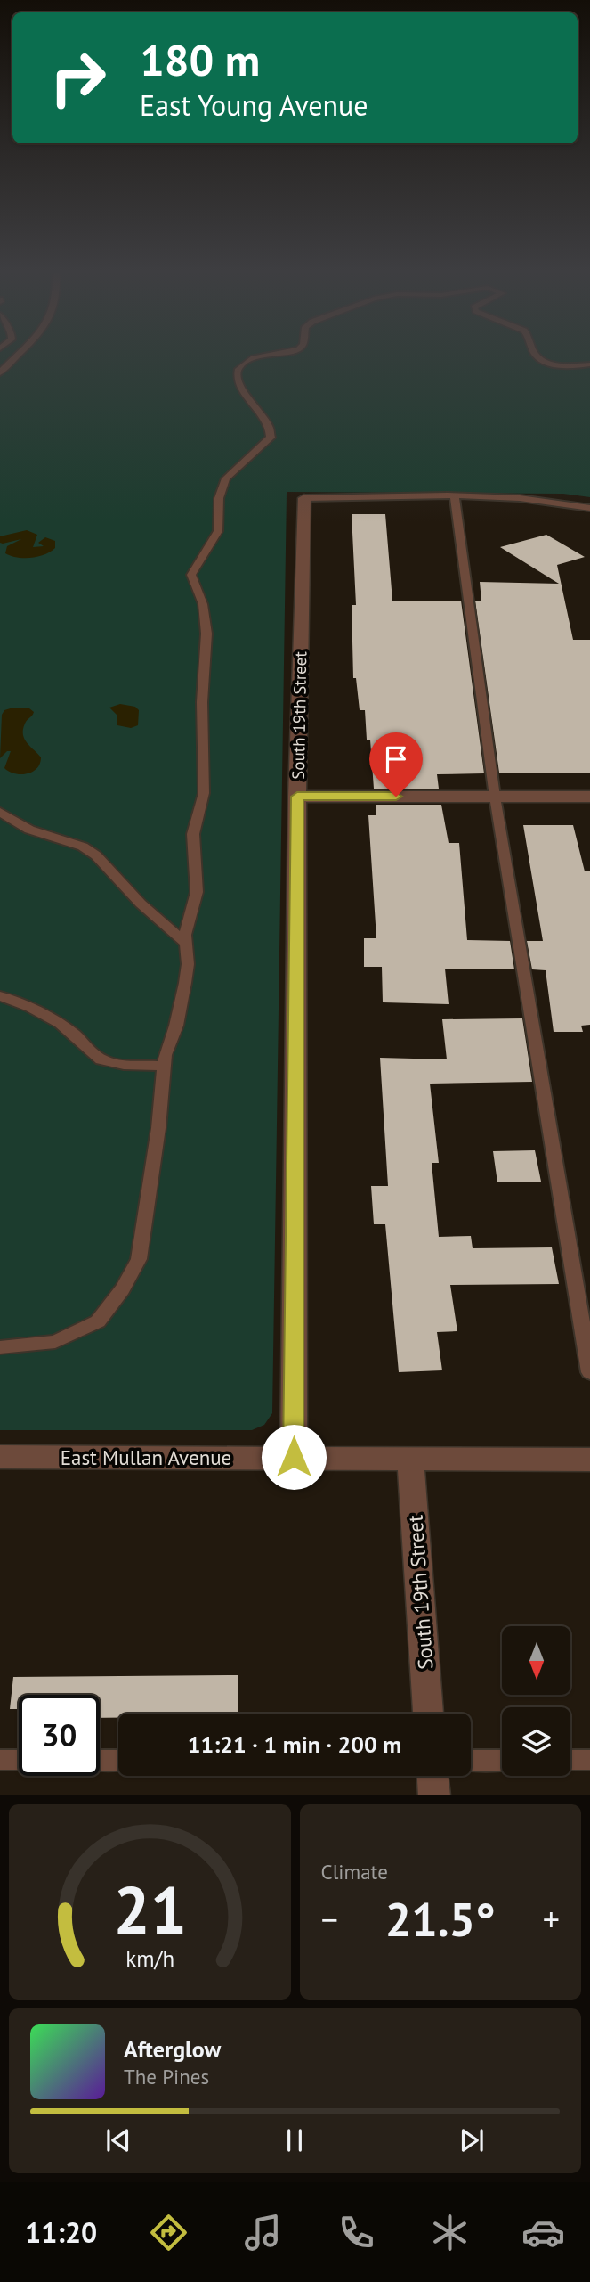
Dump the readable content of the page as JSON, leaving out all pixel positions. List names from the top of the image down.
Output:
{
  "streets": {
    "street": ["South 19th Street", "East Mullan Avenue"]
  },
  "crossings": [
    ["South 19th Street", "East Mullan Avenue"]
  ],
  "north": "bottom",
  "page": {
    "turn": ["180 m", "East Young Avenue"],
    "limit": "30",
    "trip": "11:21 · 1 min · 200 m",
    "tile": "Climate",
    "heat": ["−", "21.5°", "+"],
    "song": ["Afterglow", "The Pines"],
    "tabs": "11:20",
    "gauge": ["21", "km/h"]
  }
}
